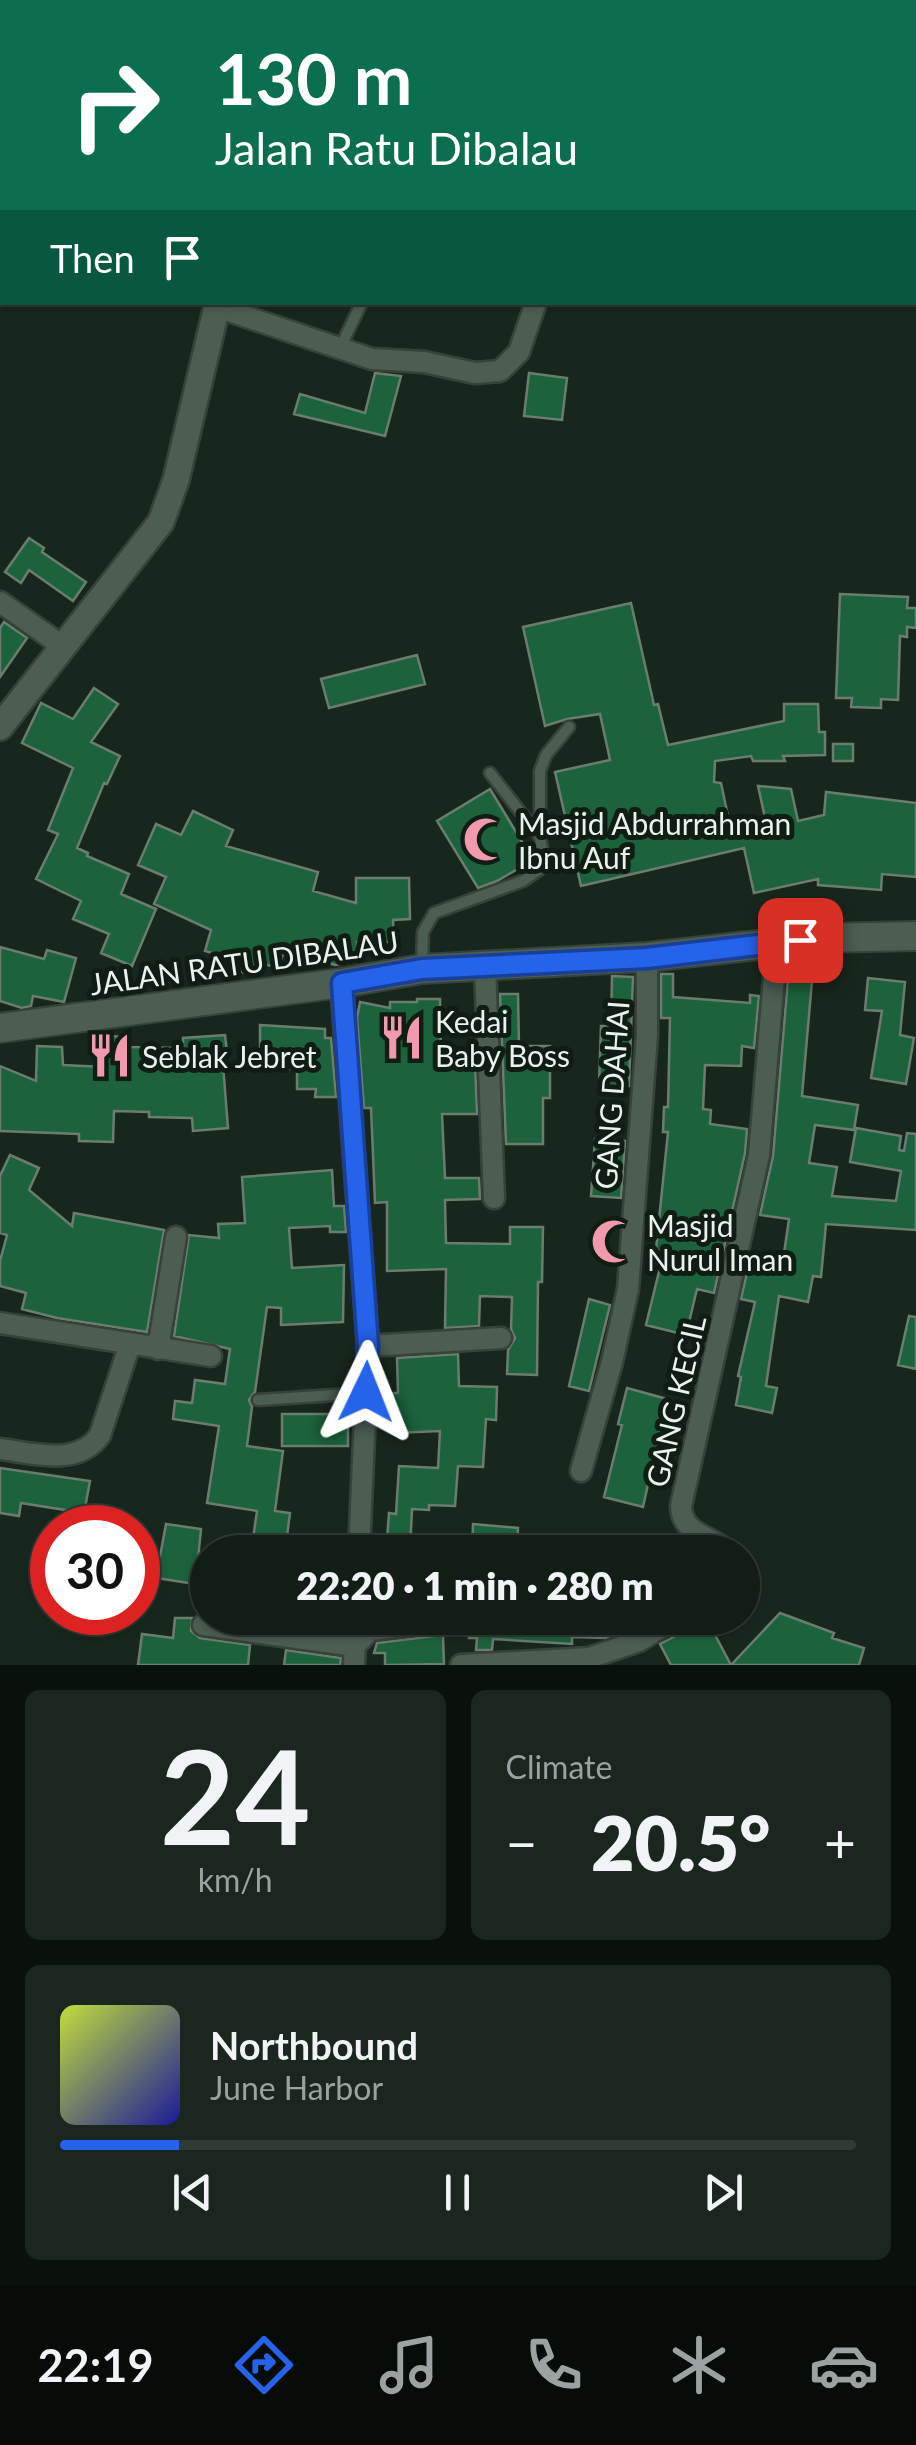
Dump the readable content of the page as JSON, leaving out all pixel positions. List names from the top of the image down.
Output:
{
  "streets": {
    "main road": ["JALAN RATU DIBALAU"],
    "street": ["GANG DAHAI", "GANG KECIL"]
  },
  "crossings": [
    ["JALAN RATU DIBALAU", "GANG DAHAI"],
    ["JALAN RATU DIBALAU", "GANG KECIL"]
  ],
  "places": {
    "mosque": ["Masjid Abdurrahman Ibnu Auf", "Masjid Nurul Iman"],
    "restaurant": ["Kedai Baby Boss", "Seblak Jebret"]
  },
  "page": {
    "turn": ["130 m", "Jalan Ratu Dibalau"],
    "then": "Then",
    "limit": "30",
    "trip": "22:20 · 1 min · 280 m",
    "tile": [
      ["24", "km/h"],
      "Climate"
    ],
    "heat": ["−", "20.5°", "+"],
    "song": ["Northbound", "June Harbor"],
    "tabs": "22:19"
  }
}
